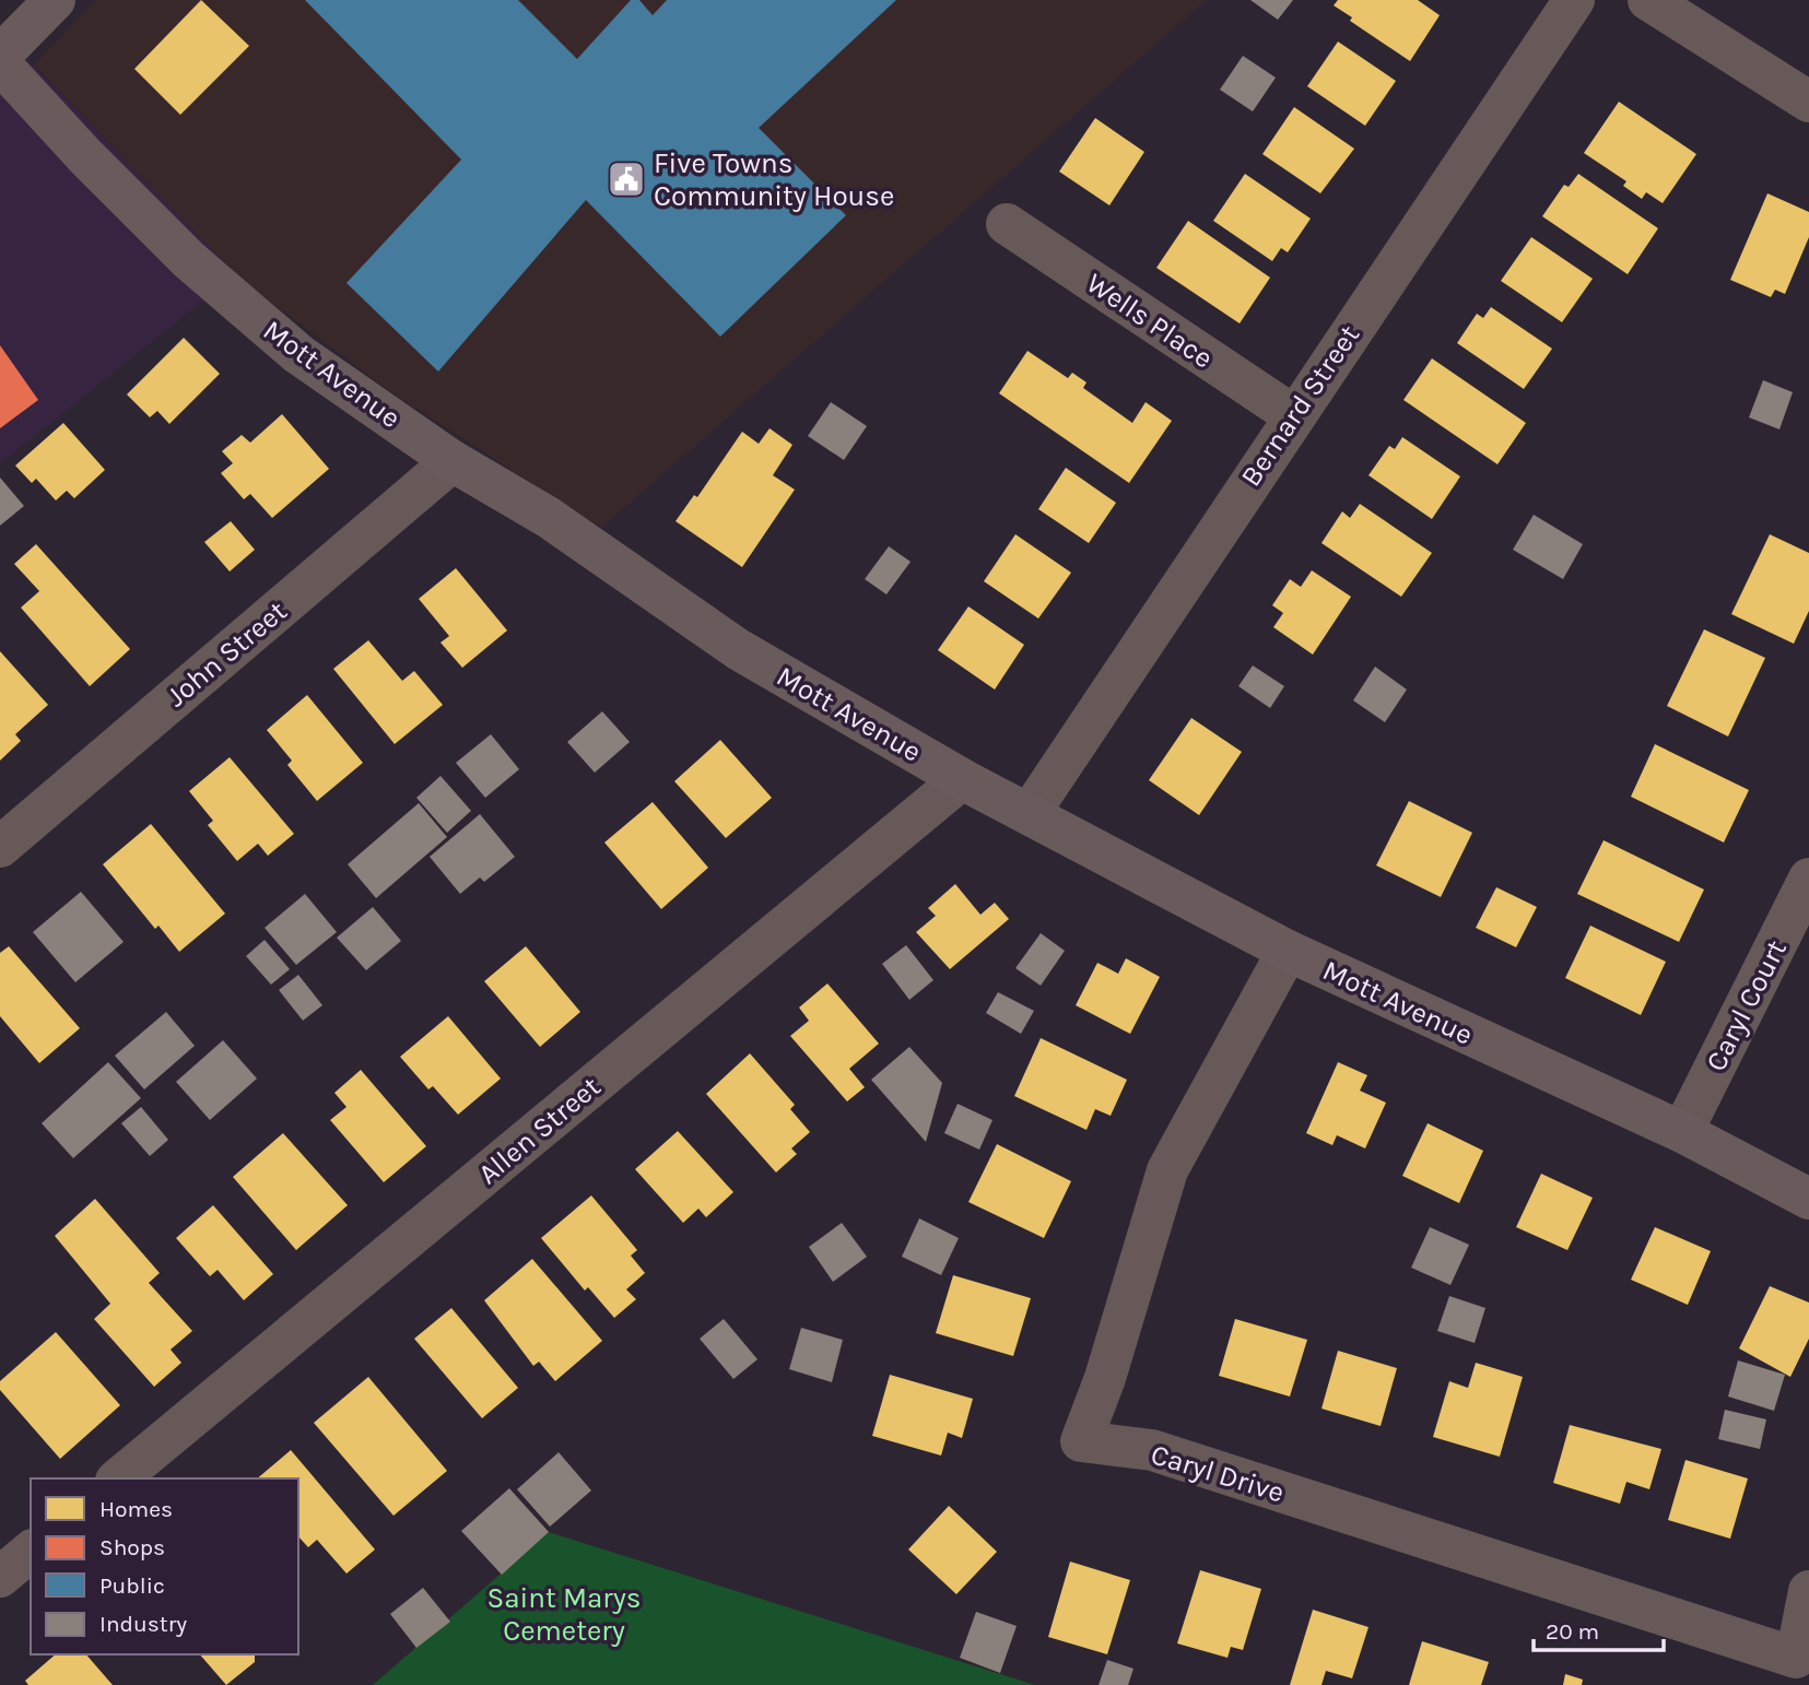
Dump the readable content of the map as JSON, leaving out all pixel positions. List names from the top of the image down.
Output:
{
  "streets": {
    "street": [
      "Wells Place",
      "Mott Avenue",
      "Bernard Street",
      "John Street",
      "Caryl Court",
      "Allen Street",
      "Caryl Drive"
    ]
  },
  "crossings": [
    ["Wells Place", "Bernard Street"],
    ["Mott Avenue", "Bernard Street"],
    ["Mott Avenue", "John Street"],
    ["Mott Avenue", "Caryl Court"],
    ["Mott Avenue", "Allen Street"],
    ["Mott Avenue", "Caryl Drive"]
  ],
  "parks": ["Saint Marys Cemetery"],
  "places": {
    "public building": ["Five Towns Community House"]
  },
  "legend": [
    "Homes",
    "Shops",
    "Public",
    "Industry"
  ],
  "scale_bar": "20 m"
}
